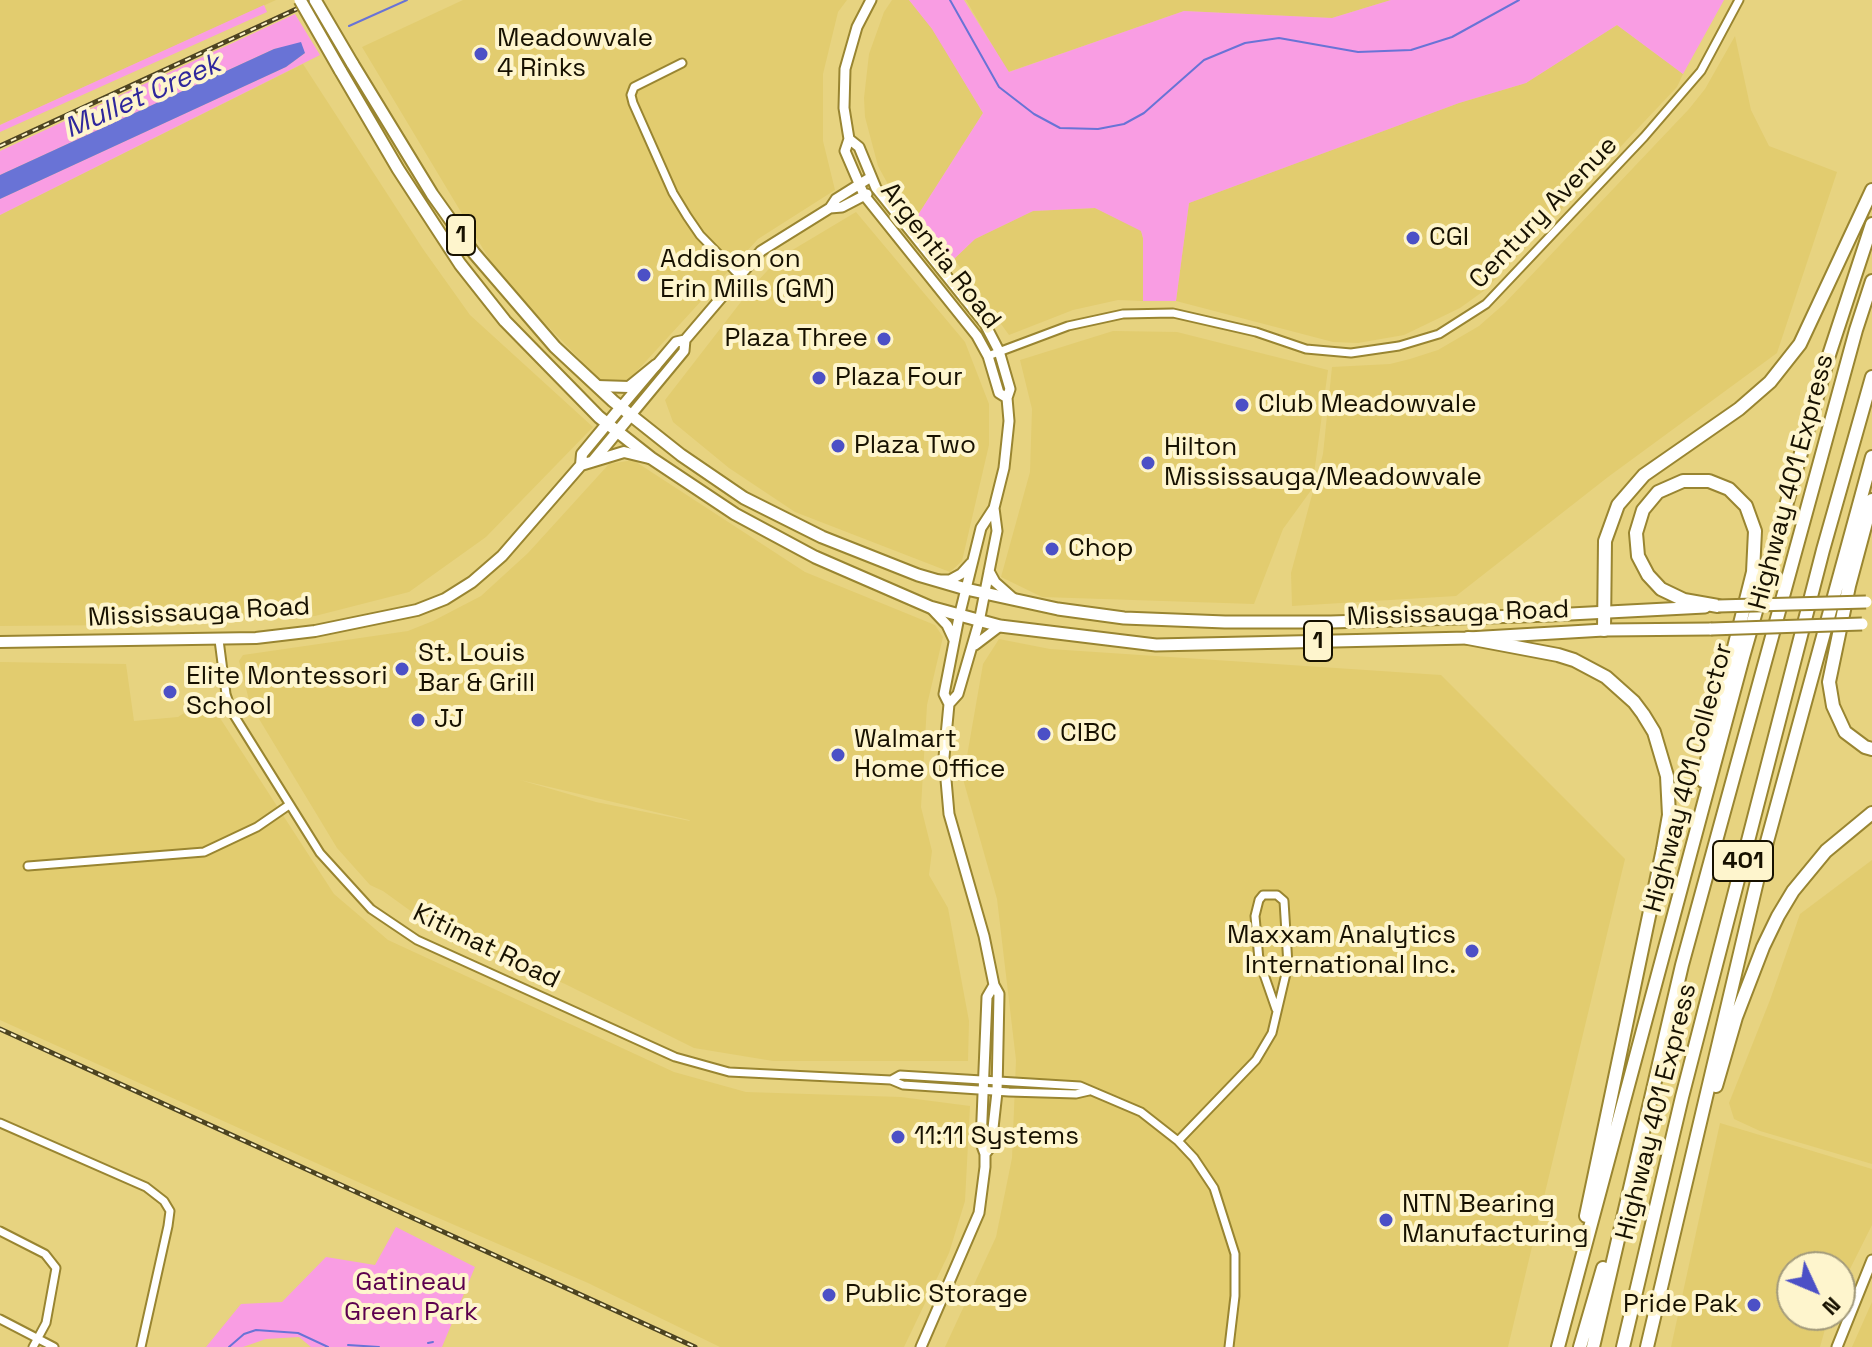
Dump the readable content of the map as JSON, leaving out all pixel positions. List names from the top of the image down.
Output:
{
  "streets": {
    "highway": ["Highway 401 Express", "Highway 401 Collector", "401"],
    "main road": ["1", "Mississauga Road"],
    "street": ["Century Avenue", "Argentia Road", "Kitimat Road"]
  },
  "crossings": [
    ["Century Avenue", "Argentia Road"],
    ["1", "Mississauga Road"],
    ["Argentia Road", "Mississauga Road"],
    ["Argentia Road", "Kitimat Road"],
    ["Mississauga Road", "Kitimat Road"]
  ],
  "water": ["Mullet Creek"],
  "parks": ["Gatineau Green Park"],
  "places": [
    "Meadowvale 4 Rinks",
    "CGI",
    "Addison on Erin Mills (GM)",
    "Plaza Three",
    "Plaza Four",
    "Club Meadowvale",
    "Plaza Two",
    "Hilton Mississauga/Meadowvale",
    "Chop",
    "St. Louis Bar & Grill",
    "Elite Montessori School",
    "JJ",
    "CIBC",
    "Walmart Home Office",
    "Maxxam Analytics International Inc.",
    "11:11 Systems",
    "NTN Bearing Manufacturing",
    "Public Storage",
    "Pride Pak"
  ],
  "north": "bottom right"
}
